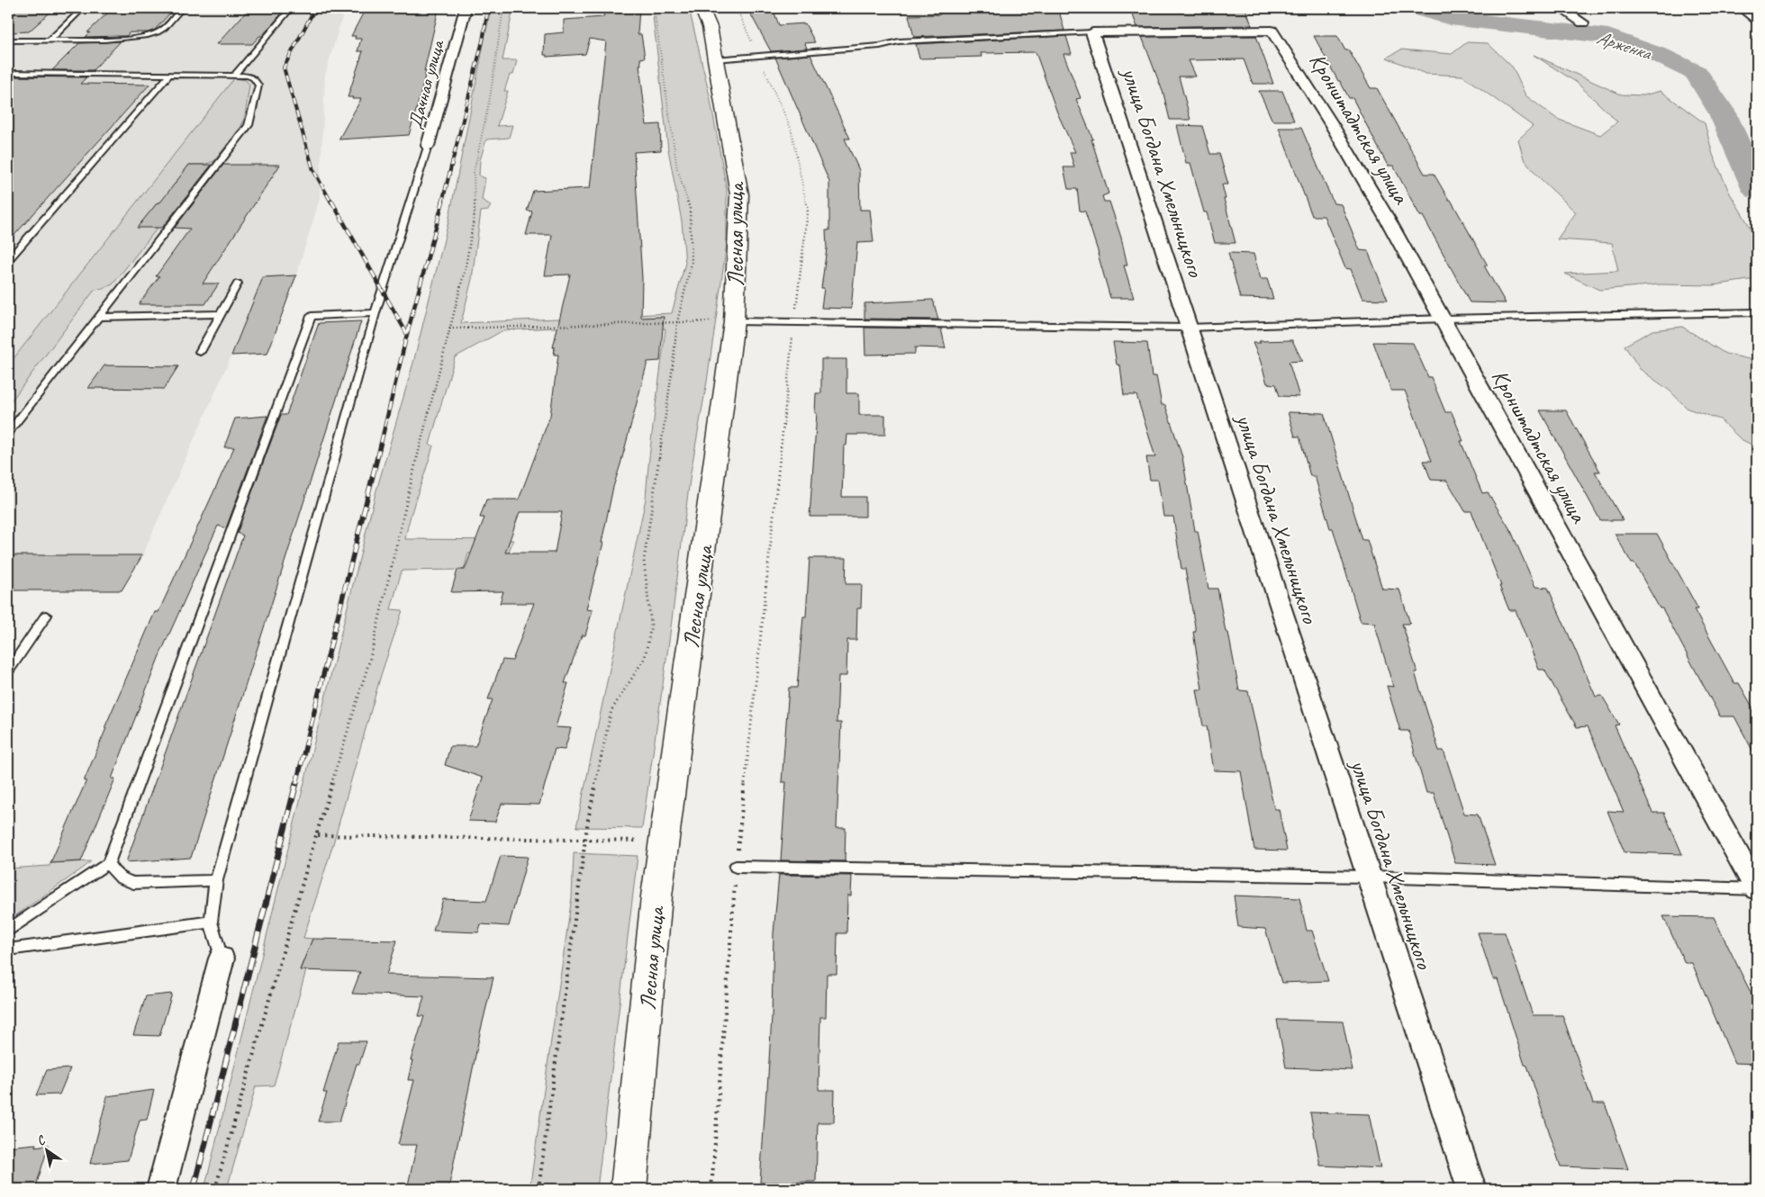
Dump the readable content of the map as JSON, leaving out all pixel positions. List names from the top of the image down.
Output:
{
  "streets": {
    "street": [
      "Дачная улица",
      "Кронштадтская улица",
      "улица Богдана Хмельницкого",
      "Лесная улица"
    ]
  },
  "crossings": [
    ["Кронштадтская улица", "улица Богдана Хмельницкого"]
  ],
  "water": ["Арженка"],
  "north": "top left"
}
